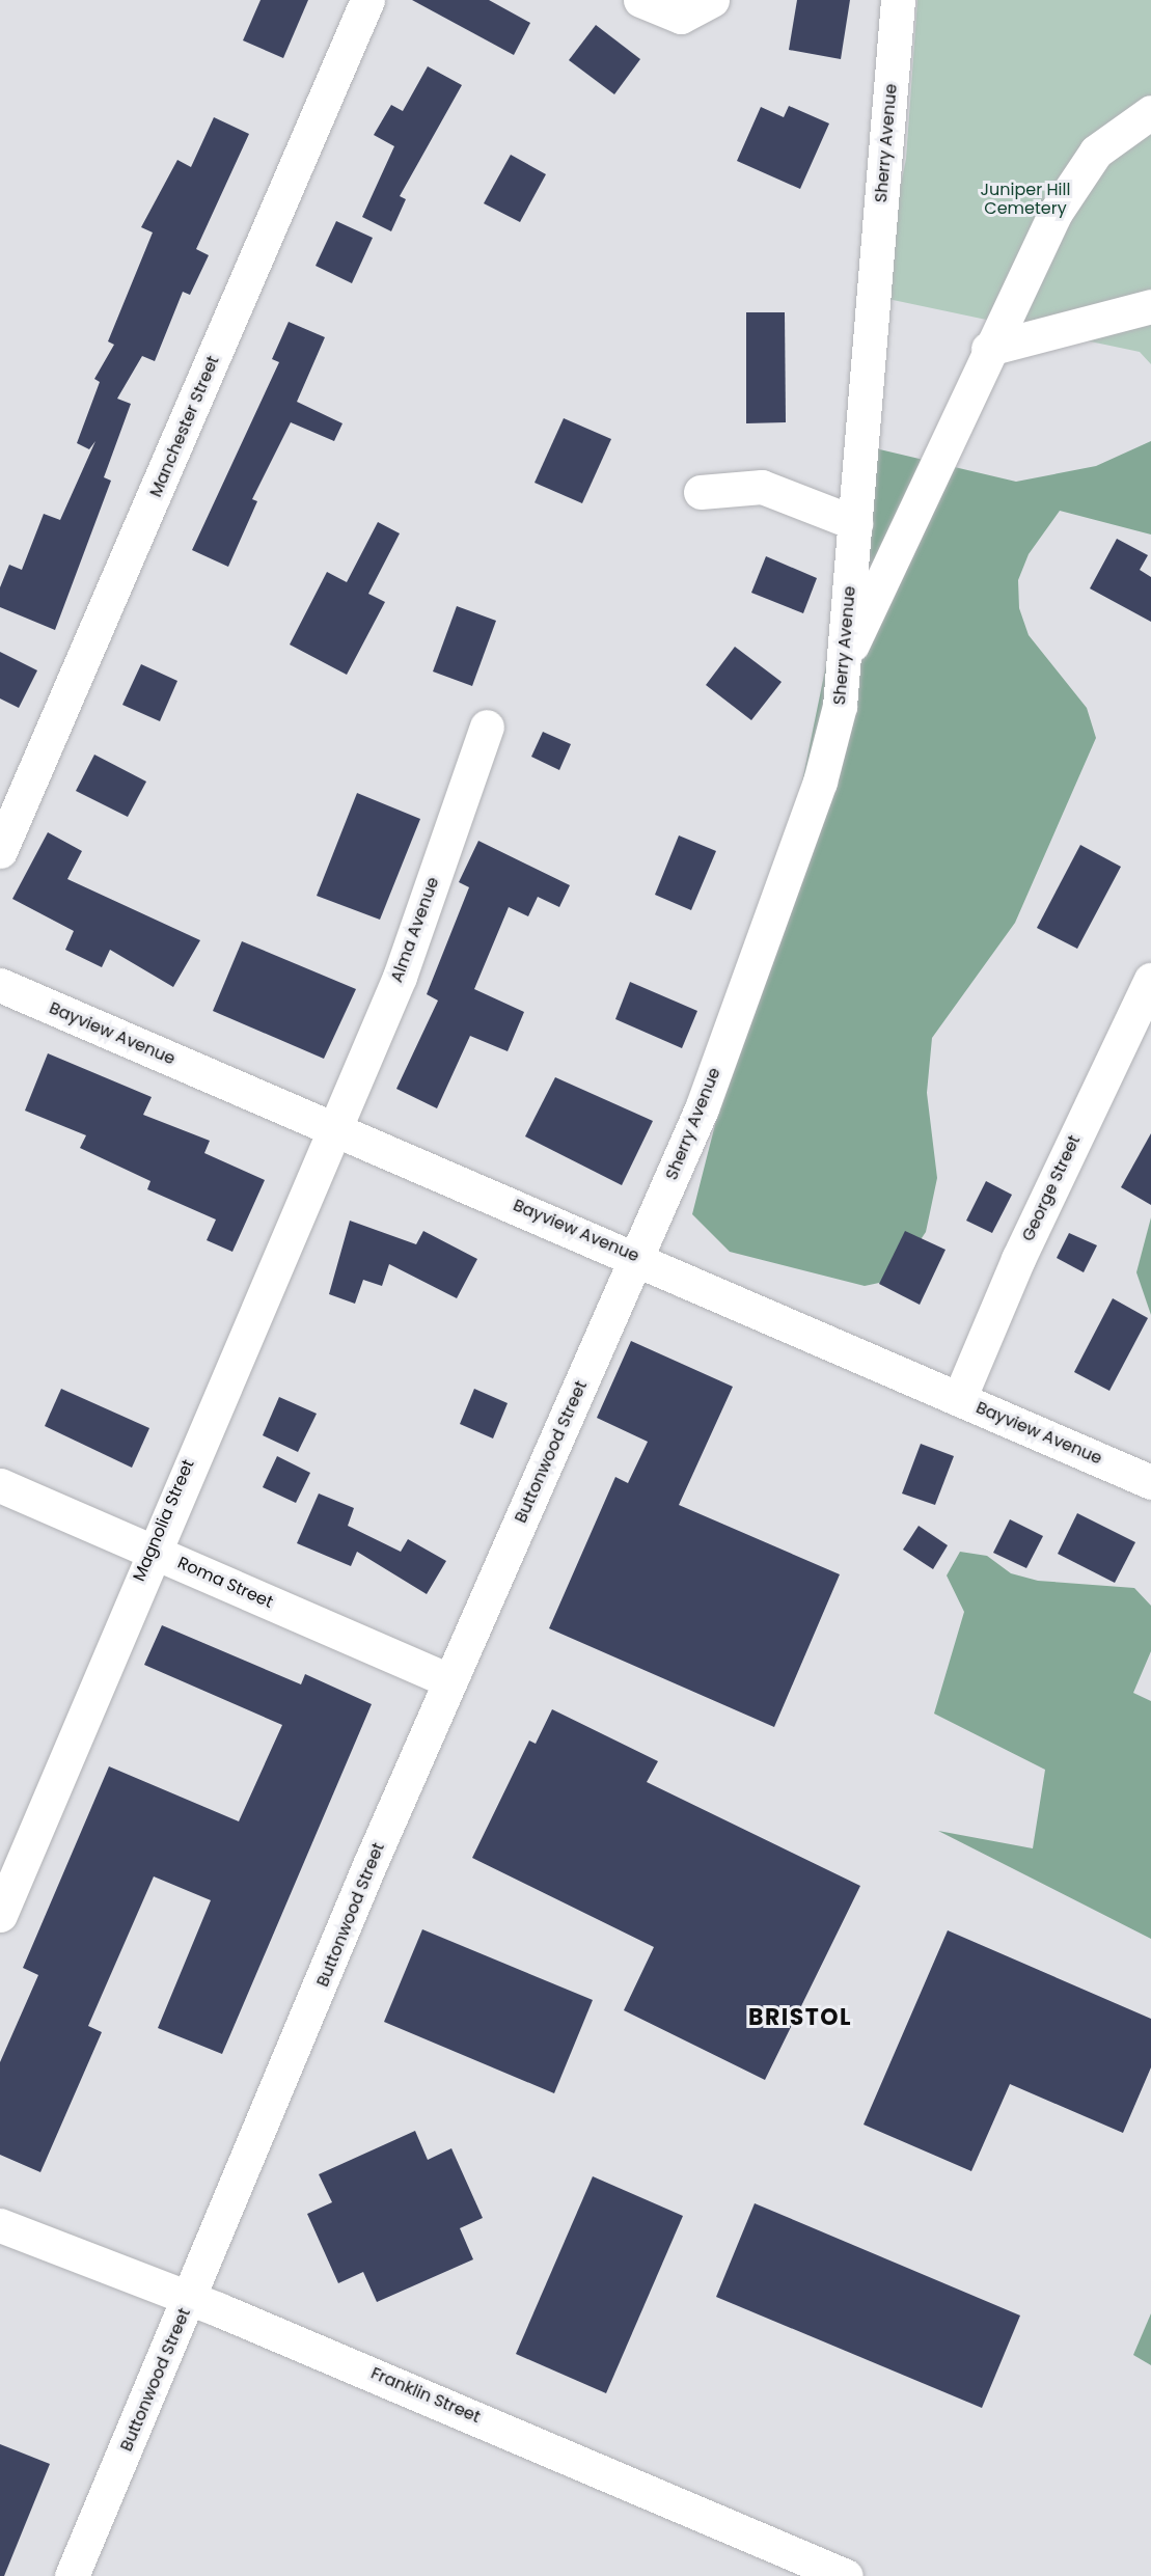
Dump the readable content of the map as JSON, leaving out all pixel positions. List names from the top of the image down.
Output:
{
  "streets": {
    "street": [
      "Sherry Avenue",
      "Manchester Street",
      "Alma Avenue",
      "Bayview Avenue",
      "George Street",
      "Buttonwood Street",
      "Magnolia Street",
      "Roma Street",
      "Franklin Street"
    ]
  },
  "crossings": [
    ["Sherry Avenue", "Bayview Avenue"],
    ["Sherry Avenue", "Buttonwood Street"],
    ["Alma Avenue", "Bayview Avenue"],
    ["Alma Avenue", "Magnolia Street"],
    ["Bayview Avenue", "George Street"],
    ["Bayview Avenue", "Buttonwood Street"],
    ["Bayview Avenue", "Magnolia Street"],
    ["Buttonwood Street", "Roma Street"],
    ["Buttonwood Street", "Franklin Street"],
    ["Magnolia Street", "Roma Street"]
  ],
  "districts": ["BRISTOL"],
  "parks": ["Juniper Hill Cemetery"]
}
